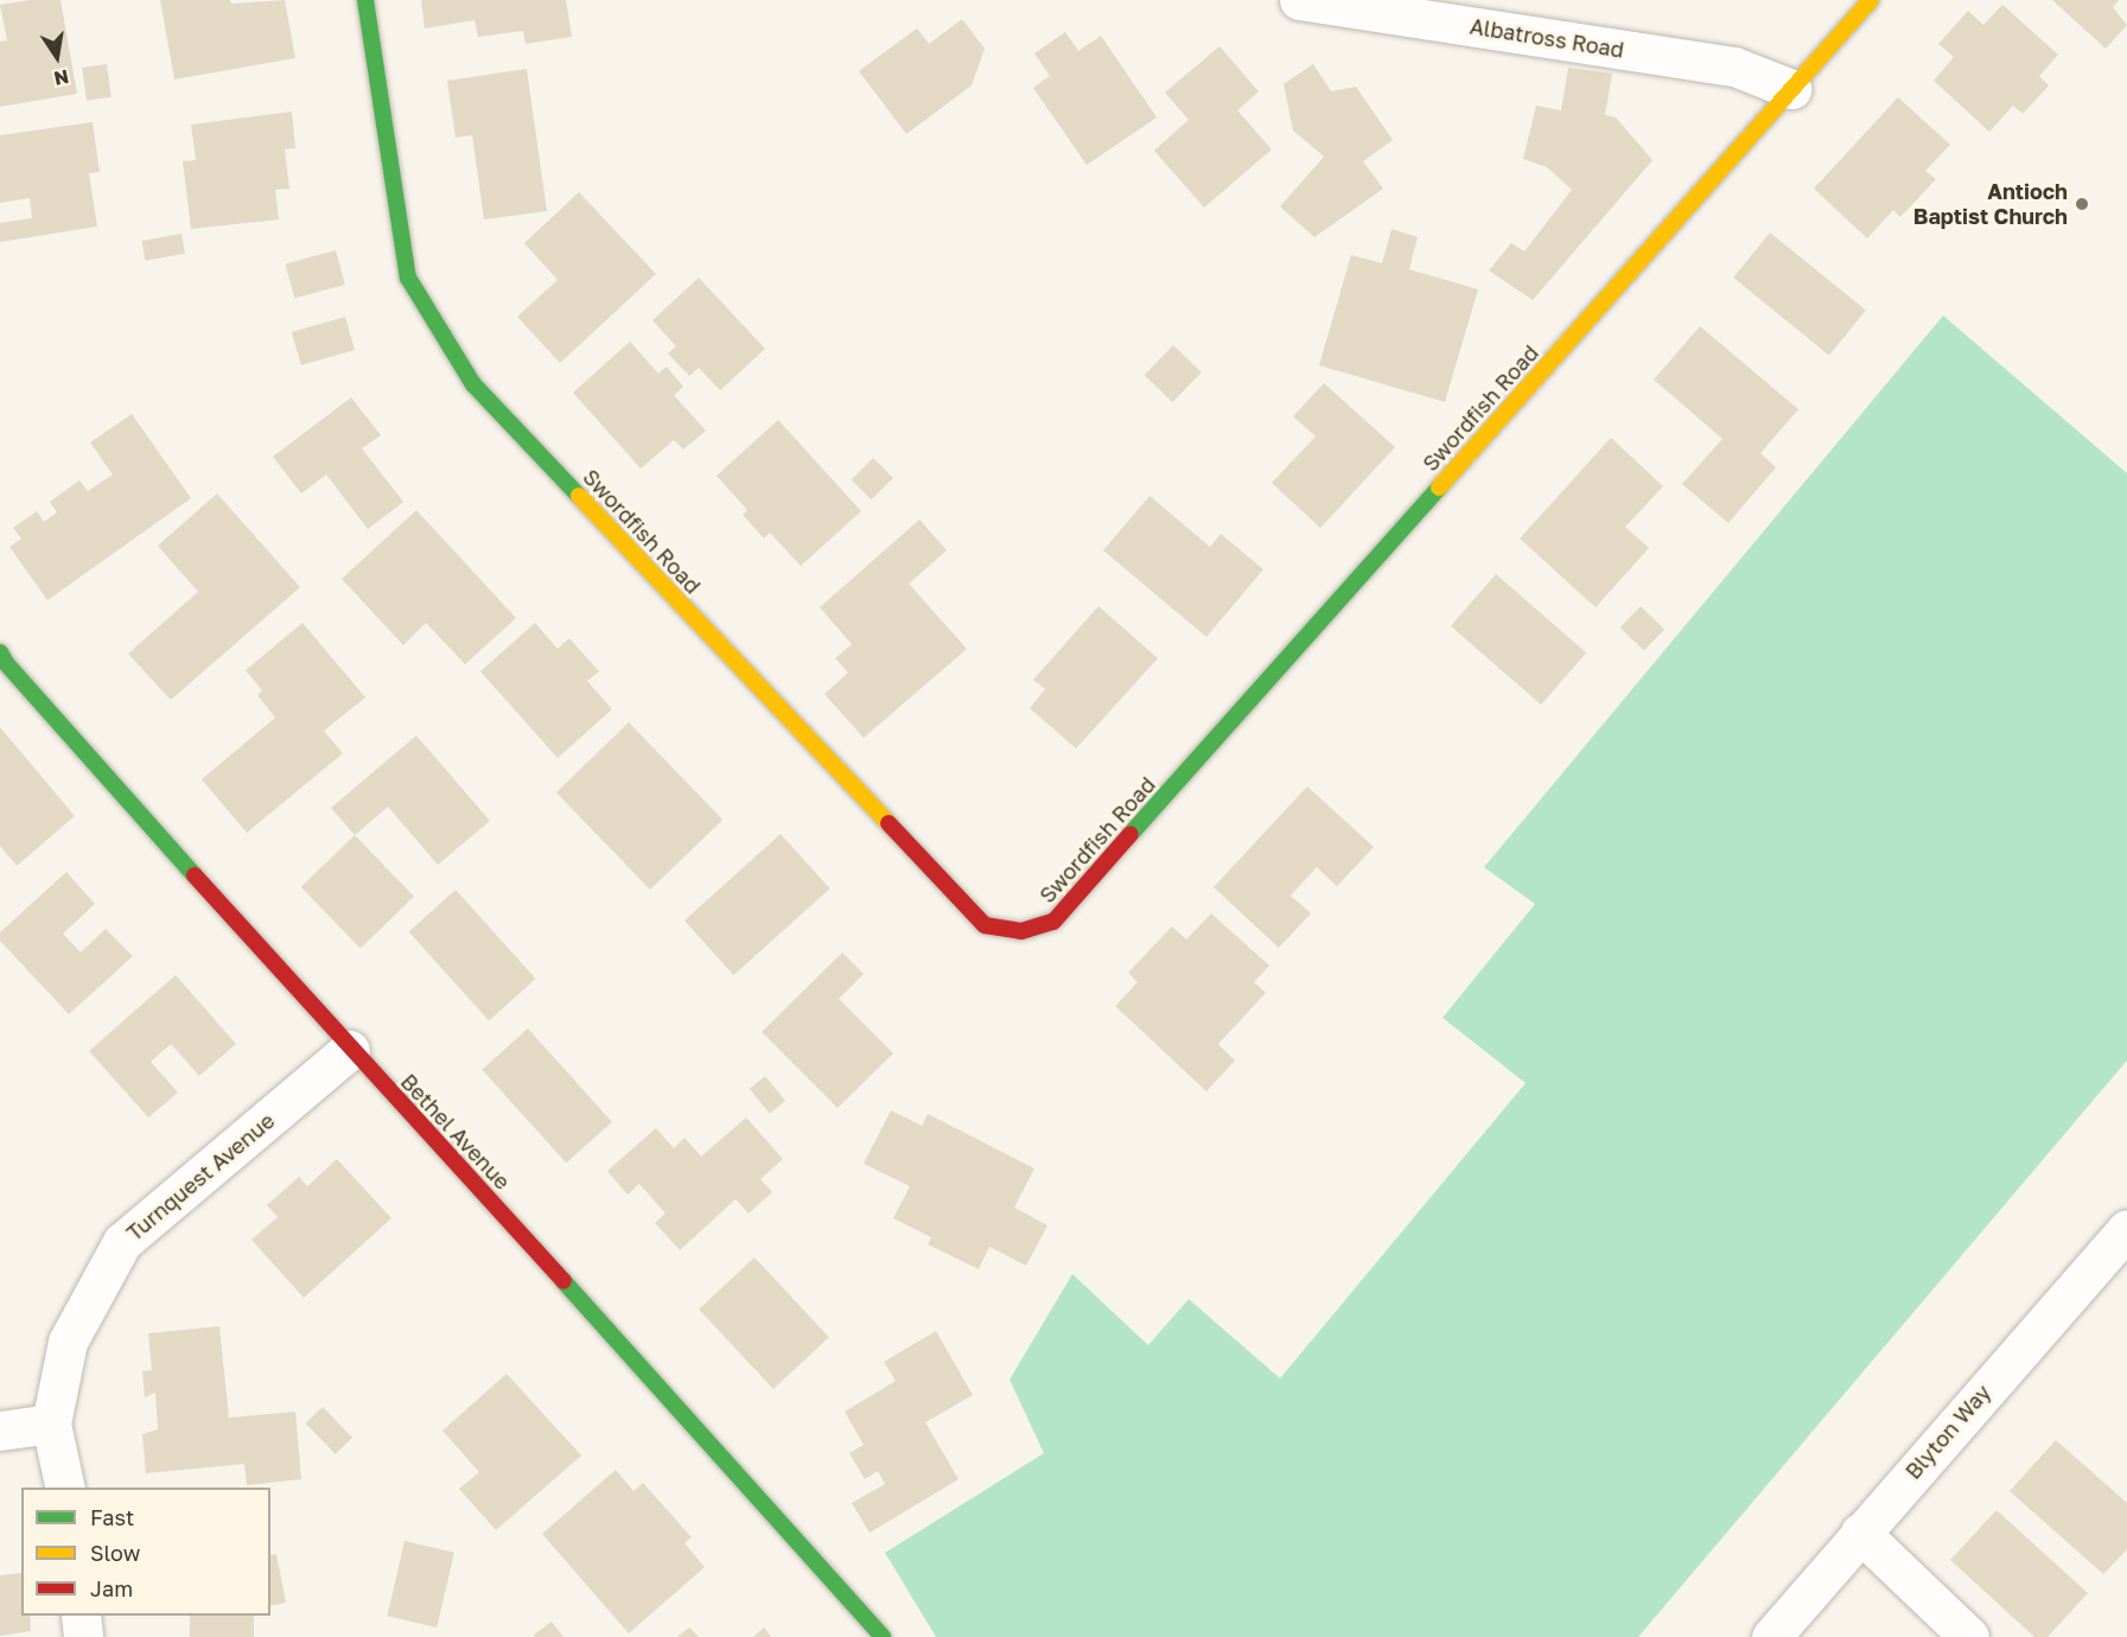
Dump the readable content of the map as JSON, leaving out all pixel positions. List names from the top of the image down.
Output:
{
  "streets": {
    "street": [
      "Albatross Road",
      "Swordfish Road",
      "Bethel Avenue",
      "Turnquest Avenue",
      "Blyton Way"
    ]
  },
  "crossings": [
    ["Albatross Road", "Swordfish Road"],
    ["Bethel Avenue", "Turnquest Avenue"]
  ],
  "places": ["Antioch Baptist Church"],
  "legend": ["Fast", "Slow", "Jam"],
  "north": "bottom"
}
